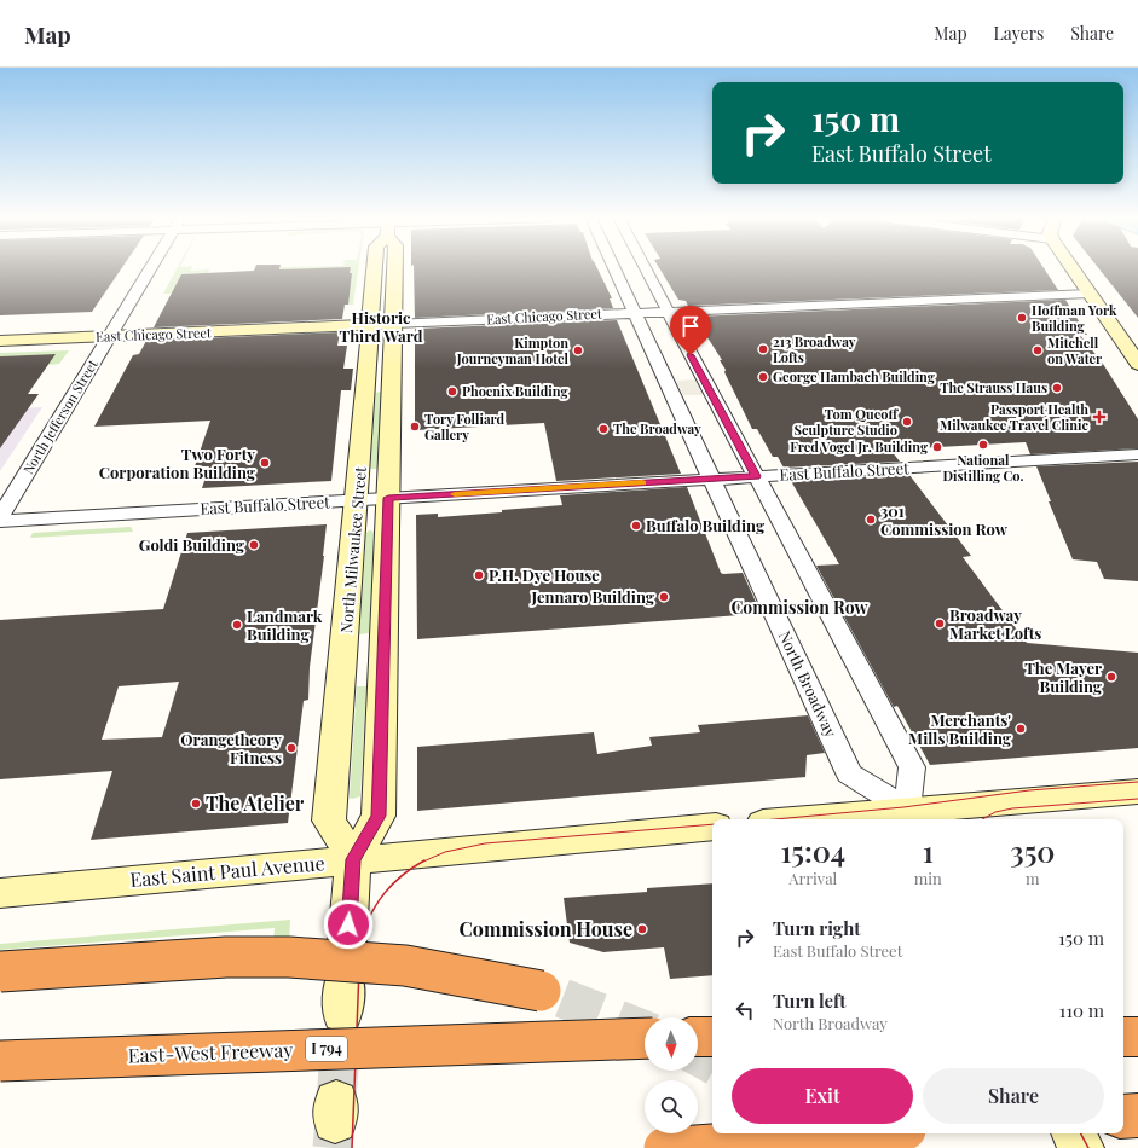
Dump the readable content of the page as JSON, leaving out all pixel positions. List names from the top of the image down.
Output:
{
  "streets": {
    "highway": ["I 794", "East-West Freeway"],
    "main road": ["East Chicago Street", "North Milwaukee Street", "East Saint Paul Avenue"],
    "street": ["North Jefferson Street", "East Buffalo Street", "North Broadway"]
  },
  "crossings": [
    ["East Chicago Street", "North Jefferson Street"],
    ["East Chicago Street", "North Milwaukee Street"],
    ["East Chicago Street", "North Broadway"],
    ["East Buffalo Street", "North Milwaukee Street"],
    ["East Buffalo Street", "North Broadway"],
    ["North Milwaukee Street", "East Saint Paul Avenue"]
  ],
  "districts": ["Historic Third Ward", "Commission Row"],
  "places": {
    "other": [
      "Hoffman York Building",
      "213 Broadway Lofts",
      "Kimpton Journeyman Hotel",
      "Mitchell on Water",
      "George Hambach Building",
      "The Strauss Haus",
      "Phoenix Building",
      "Tom Queoff Sculpture Studio",
      "Tory Folliard Gallery",
      "The Broadway",
      "National Distilling Co.",
      "Fred Vogel Jr. Building",
      "Two Forty Corporation Building",
      "301 Commission Row",
      "Buffalo Building",
      "Goldi Building",
      "P.H. Dye House",
      "Jennaro Building",
      "Broadway Market Lofts",
      "Landmark Building",
      "The Mayer Building",
      "Merchants' Mills Building",
      "Orangetheory Fitness",
      "The Atelier",
      "Commission House"
    ],
    "health": ["Passport Health Milwaukee Travel Clinic"]
  },
  "north": "bottom",
  "page": {
    "header": "Map",
    "nav": ["Map", "Layers", "Share"],
    "turn": ["150 m", "East Buffalo Street"],
    "eta": [
      "15:04",
      "Arrival",
      "1",
      "min",
      "350",
      "m"
    ],
    "list": [
      {
        "name": "Turn right",
        "note": "East Buffalo Street",
        "value": "150 m"
      },
      {
        "name": "Turn left",
        "note": "North Broadway",
        "value": "110 m"
      }
    ],
    "buttons": ["Exit", "Share"]
  }
}
